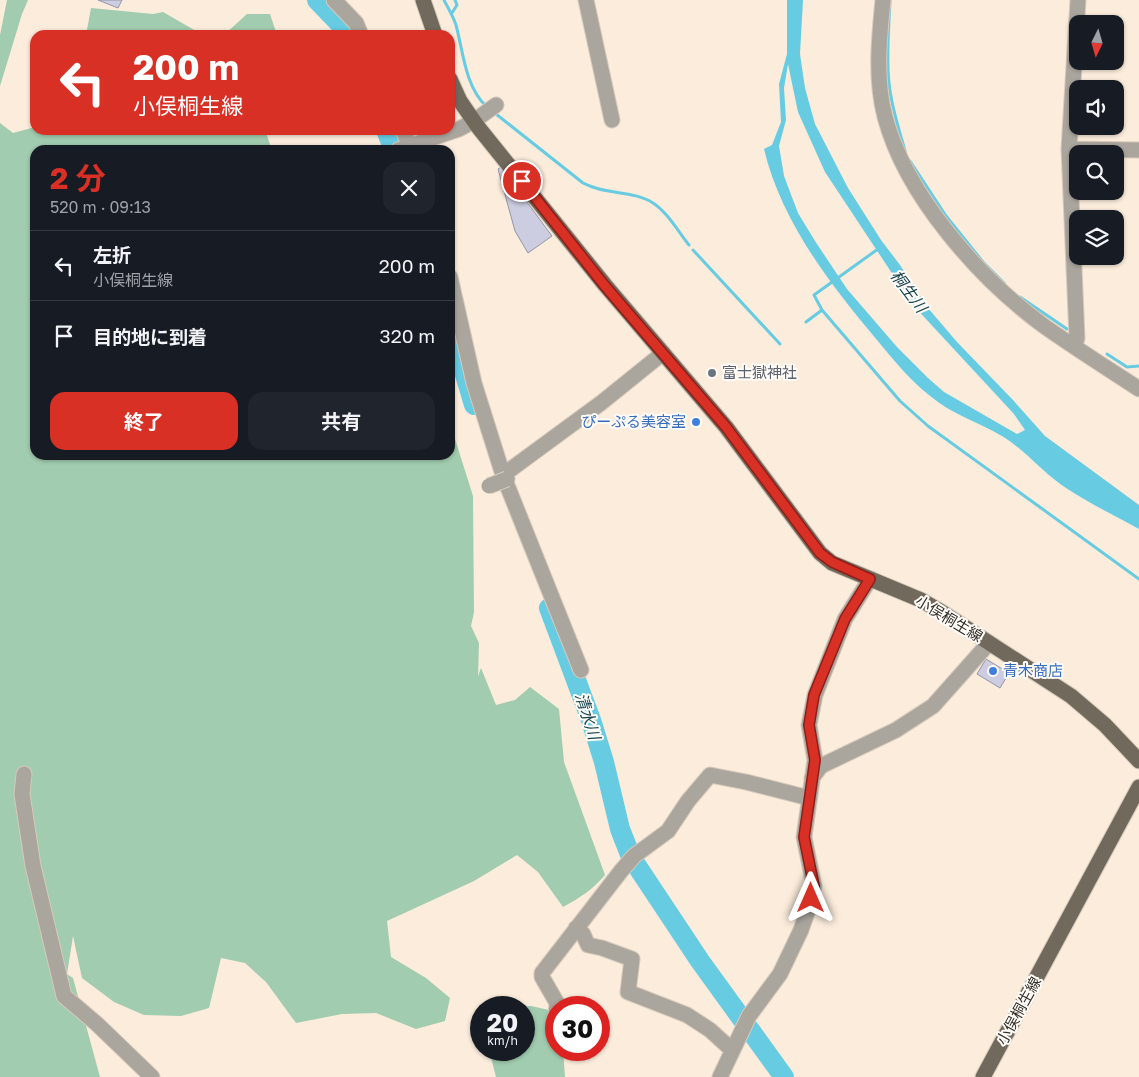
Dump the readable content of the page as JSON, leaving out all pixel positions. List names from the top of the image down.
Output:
{
  "streets": {
    "main road": ["小俣桐生線"]
  },
  "water": ["桐生川", "清水川"],
  "places": ["富士獄神社", "ぴーぷる美容室", "青木商店"],
  "north": "bottom",
  "page": {
    "turn": ["200 m", "小俣桐生線"],
    "heading": ["2 分", "520 m · 09:13"],
    "list": [
      {
        "name": "左折",
        "note": "小俣桐生線",
        "value": "200 m"
      },
      {
        "name": "目的地に到着",
        "value": "320 m"
      }
    ],
    "buttons": ["終了", "共有"],
    "speed": "20 km/h",
    "limit": "30"
  }
}
